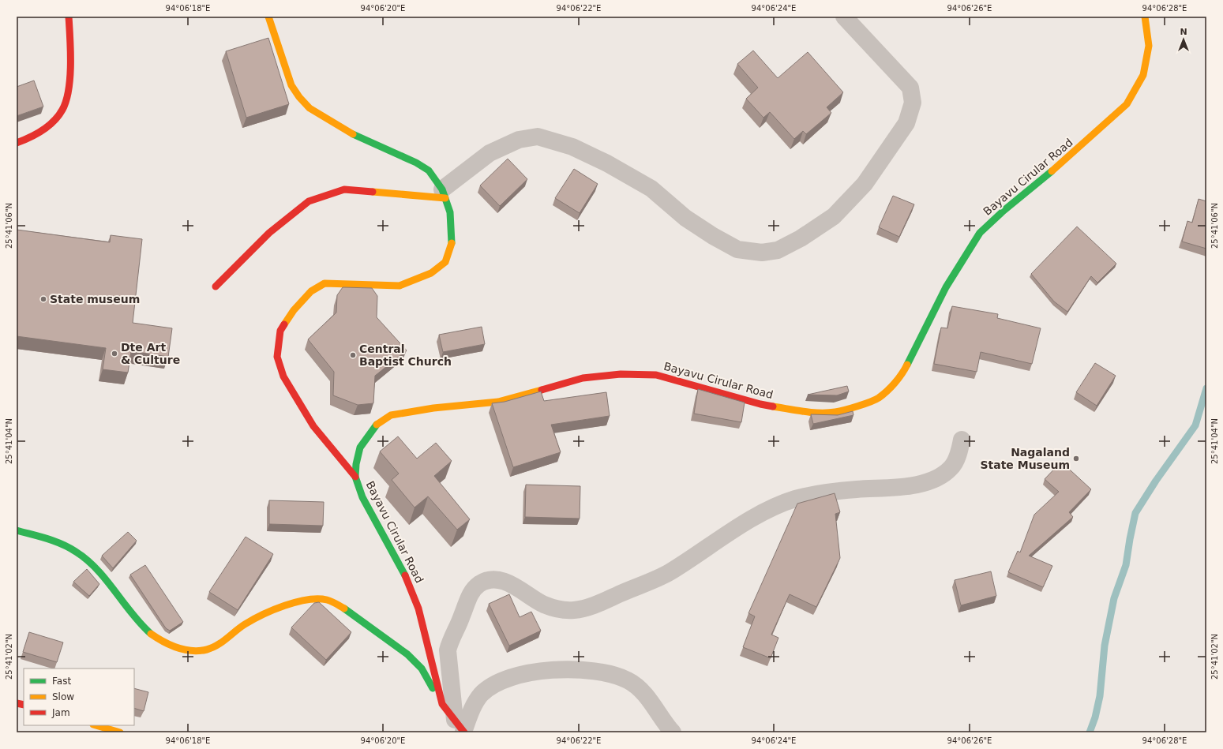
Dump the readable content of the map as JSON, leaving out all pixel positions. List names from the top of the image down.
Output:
{
  "streets": {
    "main road": ["Bayavu Cirular Road"]
  },
  "places": [
    "State museum",
    "Dte Art & Culture",
    "Central Baptist Church",
    "Nagaland State Museum"
  ],
  "legend": ["Fast", "Slow", "Jam"],
  "north": "top",
  "coordinates": [
    "94°06'18\"E",
    "94°06'20\"E",
    "94°06'22\"E",
    "94°06'24\"E",
    "94°06'26\"E",
    "94°06'28\"E",
    "25°41'06\"N",
    "25°41'04\"N",
    "25°41'02\"N"
  ]
}
